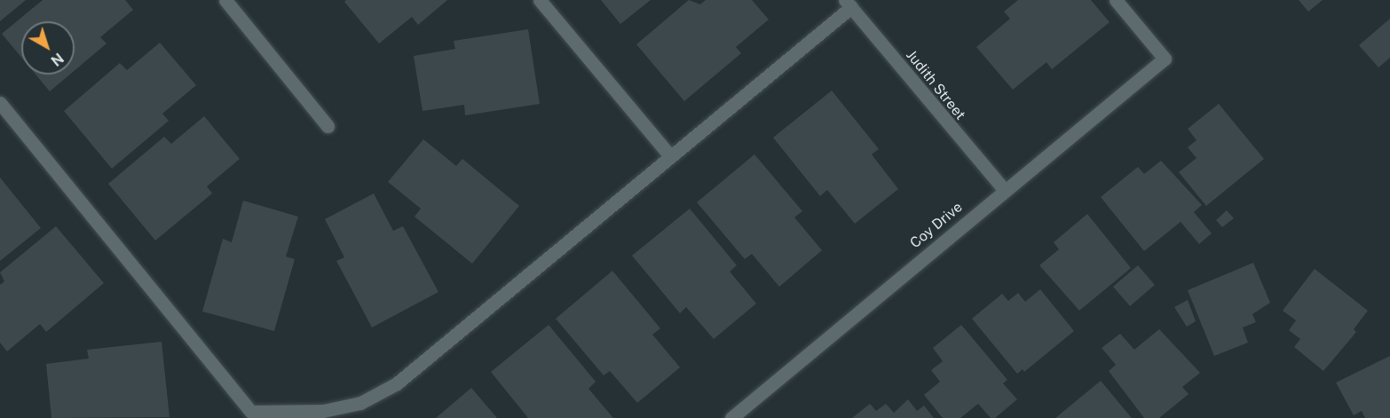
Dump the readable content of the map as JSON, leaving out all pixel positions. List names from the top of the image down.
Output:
{
  "streets": {
    "street": ["Judith Street", "Coy Drive"]
  },
  "crossings": [
    ["Judith Street", "Coy Drive"]
  ],
  "north": "bottom right"
}
